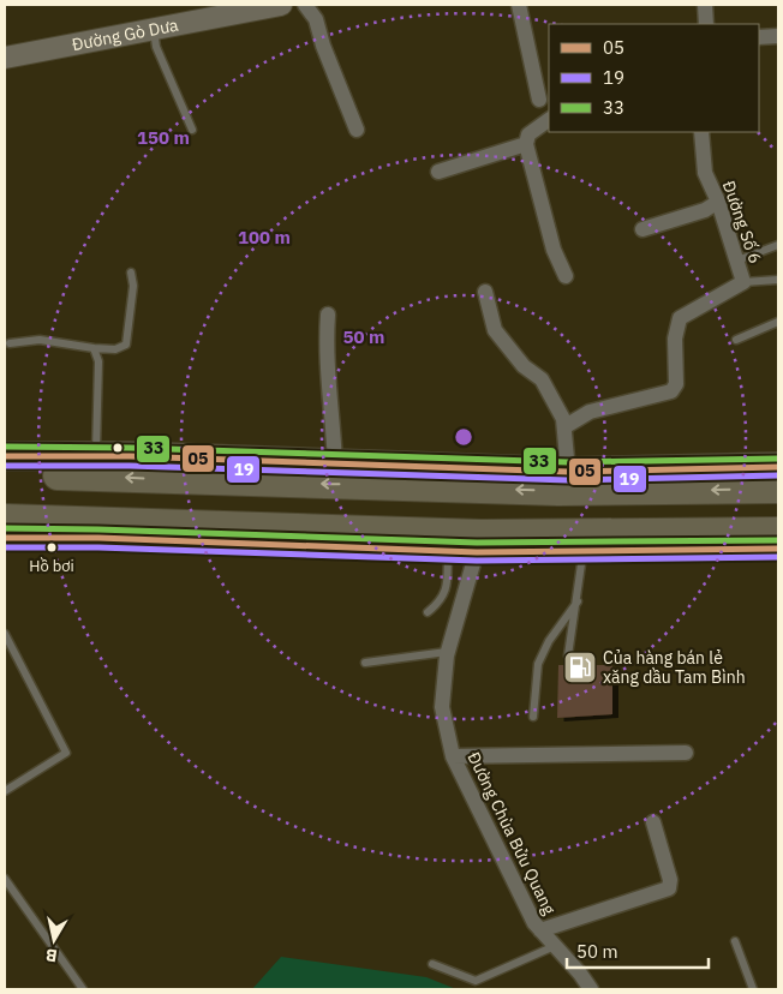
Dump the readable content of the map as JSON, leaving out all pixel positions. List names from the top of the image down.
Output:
{
  "streets": {
    "street": ["Đường Gò Dưa", "Đường Số 6", "Đường Chùa Bửu Quang"]
  },
  "places": {
    "other": ["Hồ bơi"],
    "fuel station": ["Của hàng bán lẻ xăng dầu Tam Bình"]
  },
  "lines": ["transit line 33", "transit line 05", "transit line 19"],
  "legend": ["05", "19", "33"],
  "scale_bar": "50 m",
  "north": "bottom",
  "rings": ["150 m", "100 m", "50 m"]
}
